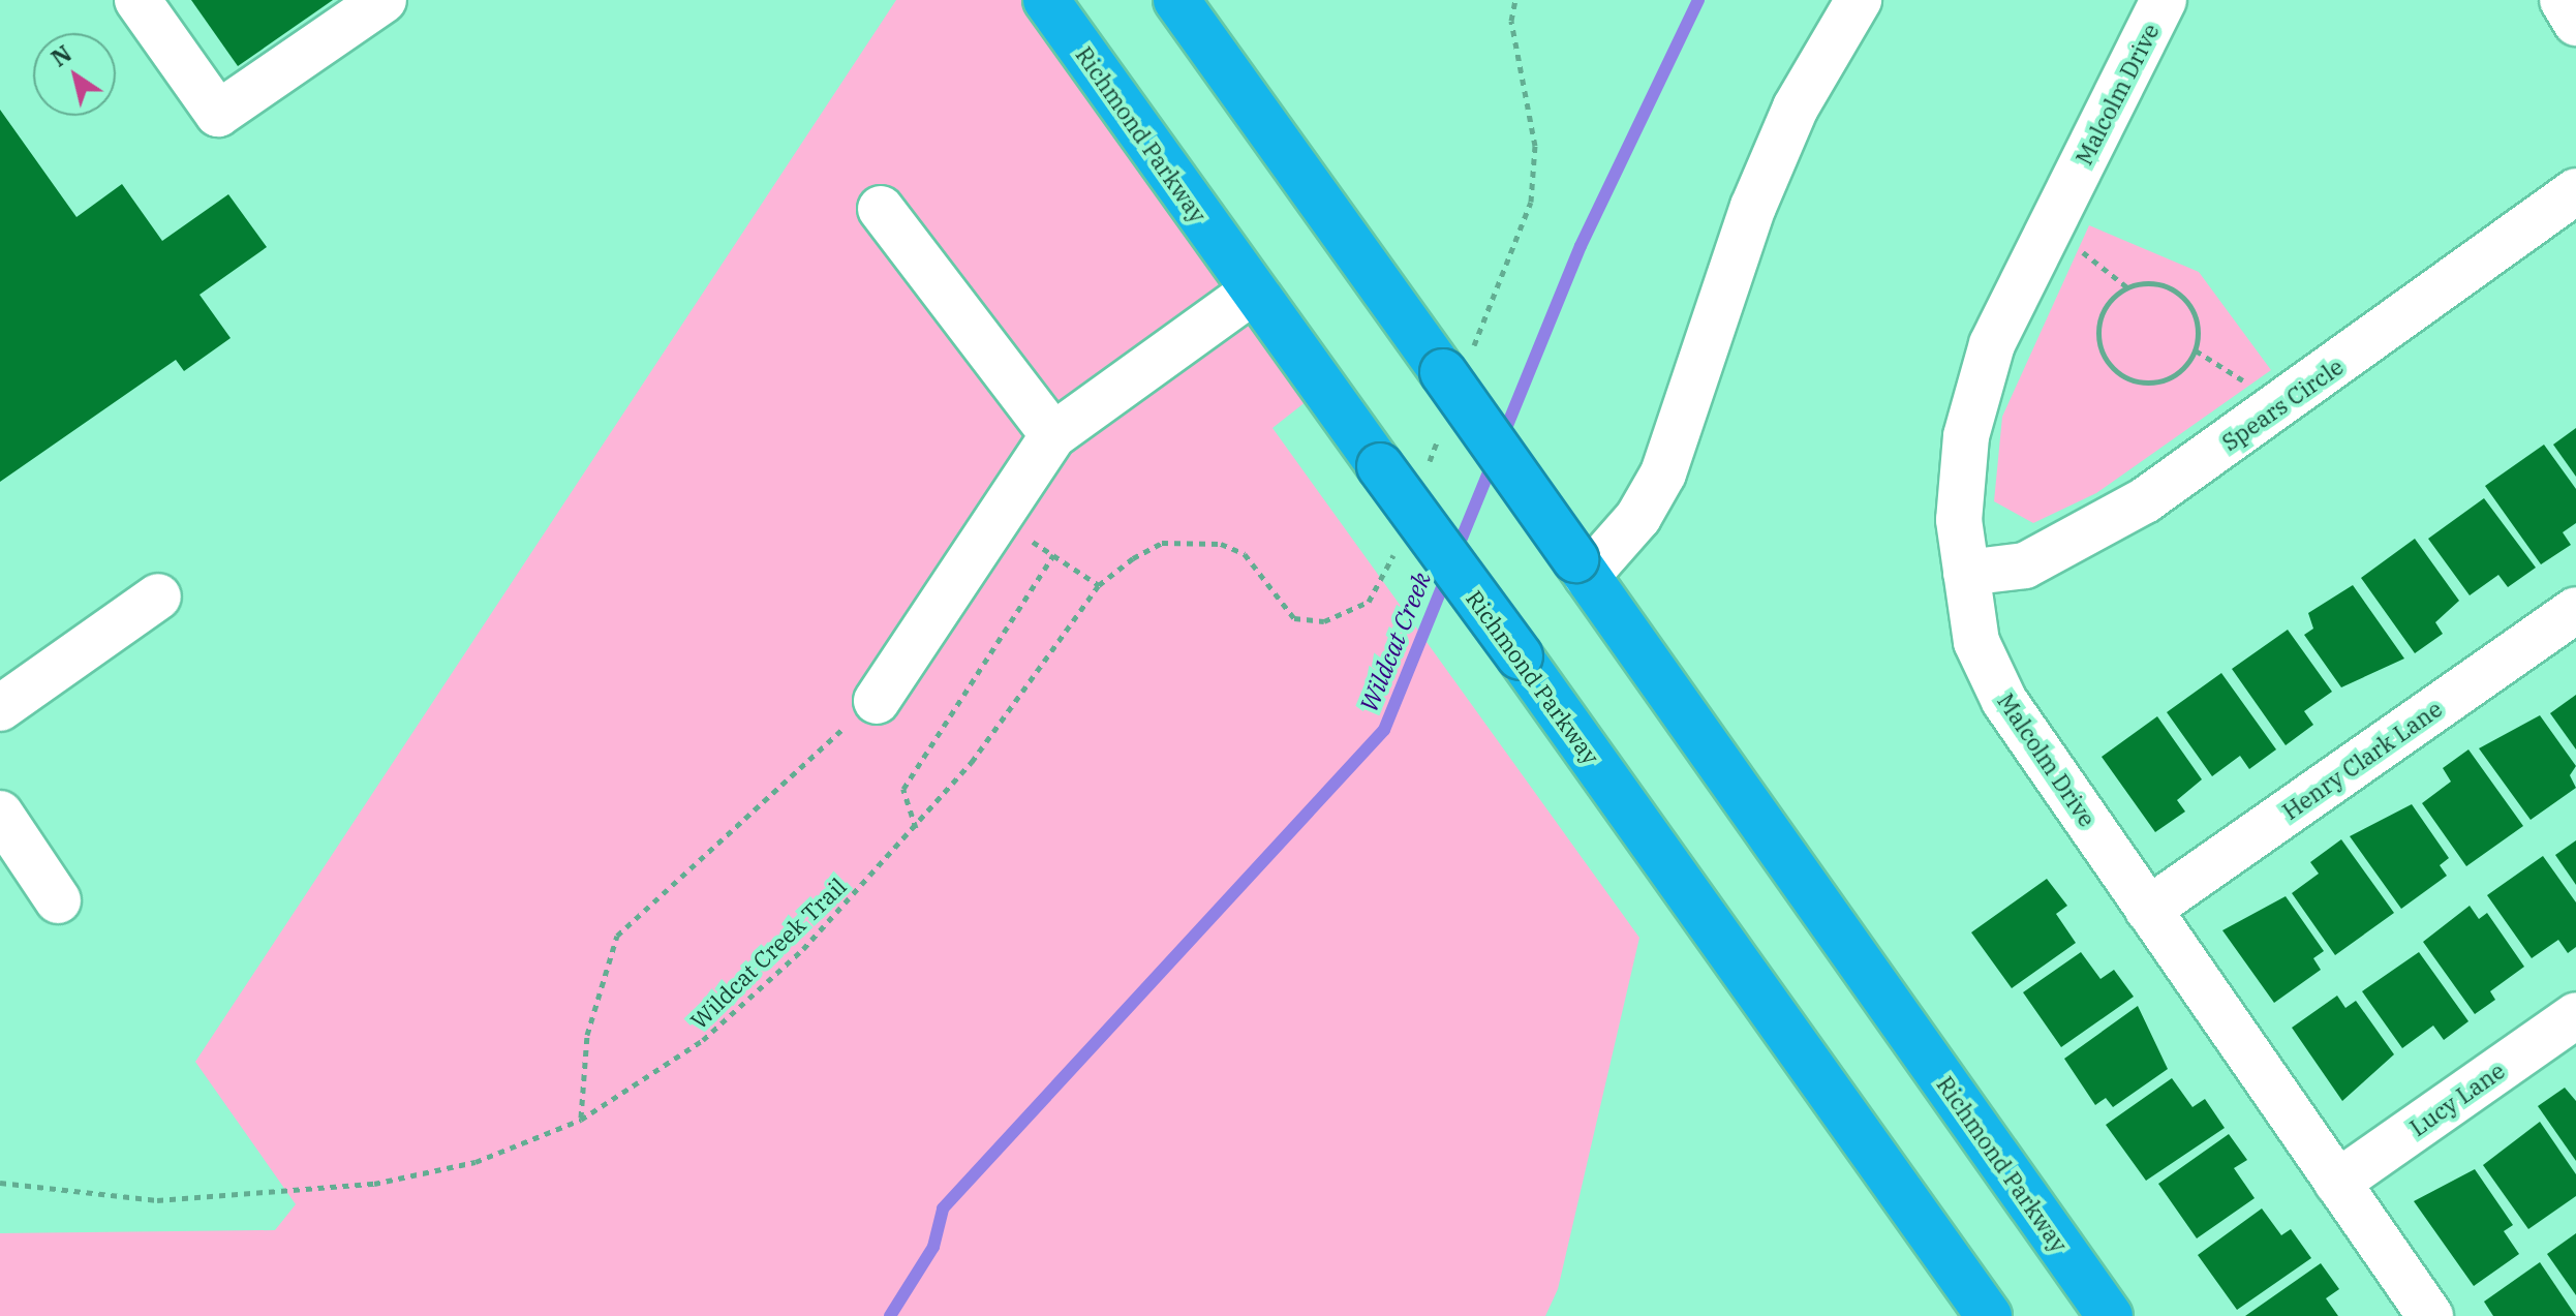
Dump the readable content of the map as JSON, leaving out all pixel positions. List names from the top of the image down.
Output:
{
  "streets": {
    "highway": ["Richmond Parkway"],
    "street": [
      "Malcolm Drive",
      "Spears Circle",
      "Henry Clark Lane",
      "Lucy Lane"
    ],
    "path": ["Wildcat Creek Trail"]
  },
  "crossings": [
    ["Malcolm Drive", "Spears Circle"],
    ["Malcolm Drive", "Henry Clark Lane"],
    ["Malcolm Drive", "Lucy Lane"]
  ],
  "water": ["Wildcat Creek"],
  "north": "top left"
}
